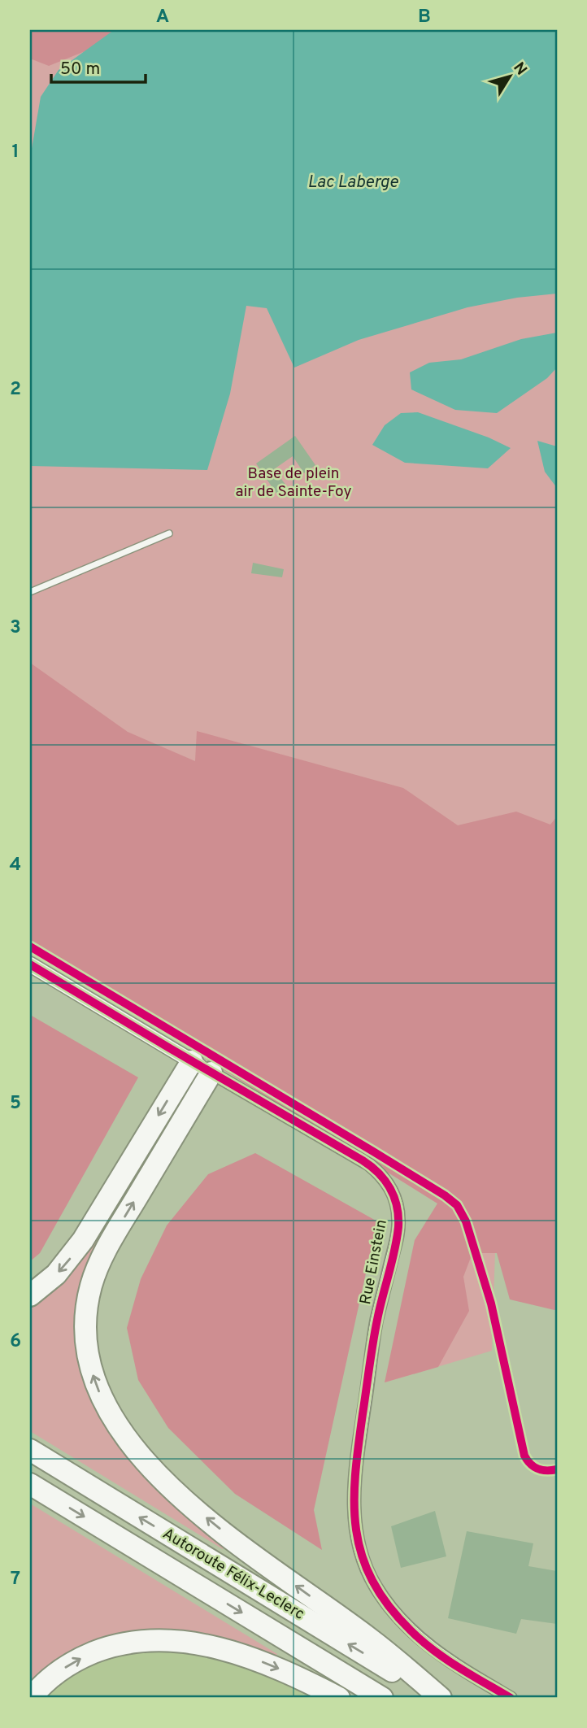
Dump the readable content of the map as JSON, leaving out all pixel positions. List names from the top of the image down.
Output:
{
  "streets": {
    "highway": ["Autoroute Félix-Leclerc"],
    "street": ["Rue Einstein"]
  },
  "water": ["Lac Laberge"],
  "parks": ["Base de plein air de Sainte-Foy"],
  "scale_bar": "50 m",
  "north": "top right",
  "grid": {
    "columns": ["A", "B"],
    "rows": [
      "1",
      "2",
      "3",
      "4",
      "5",
      "6",
      "7"
    ]
  }
}
